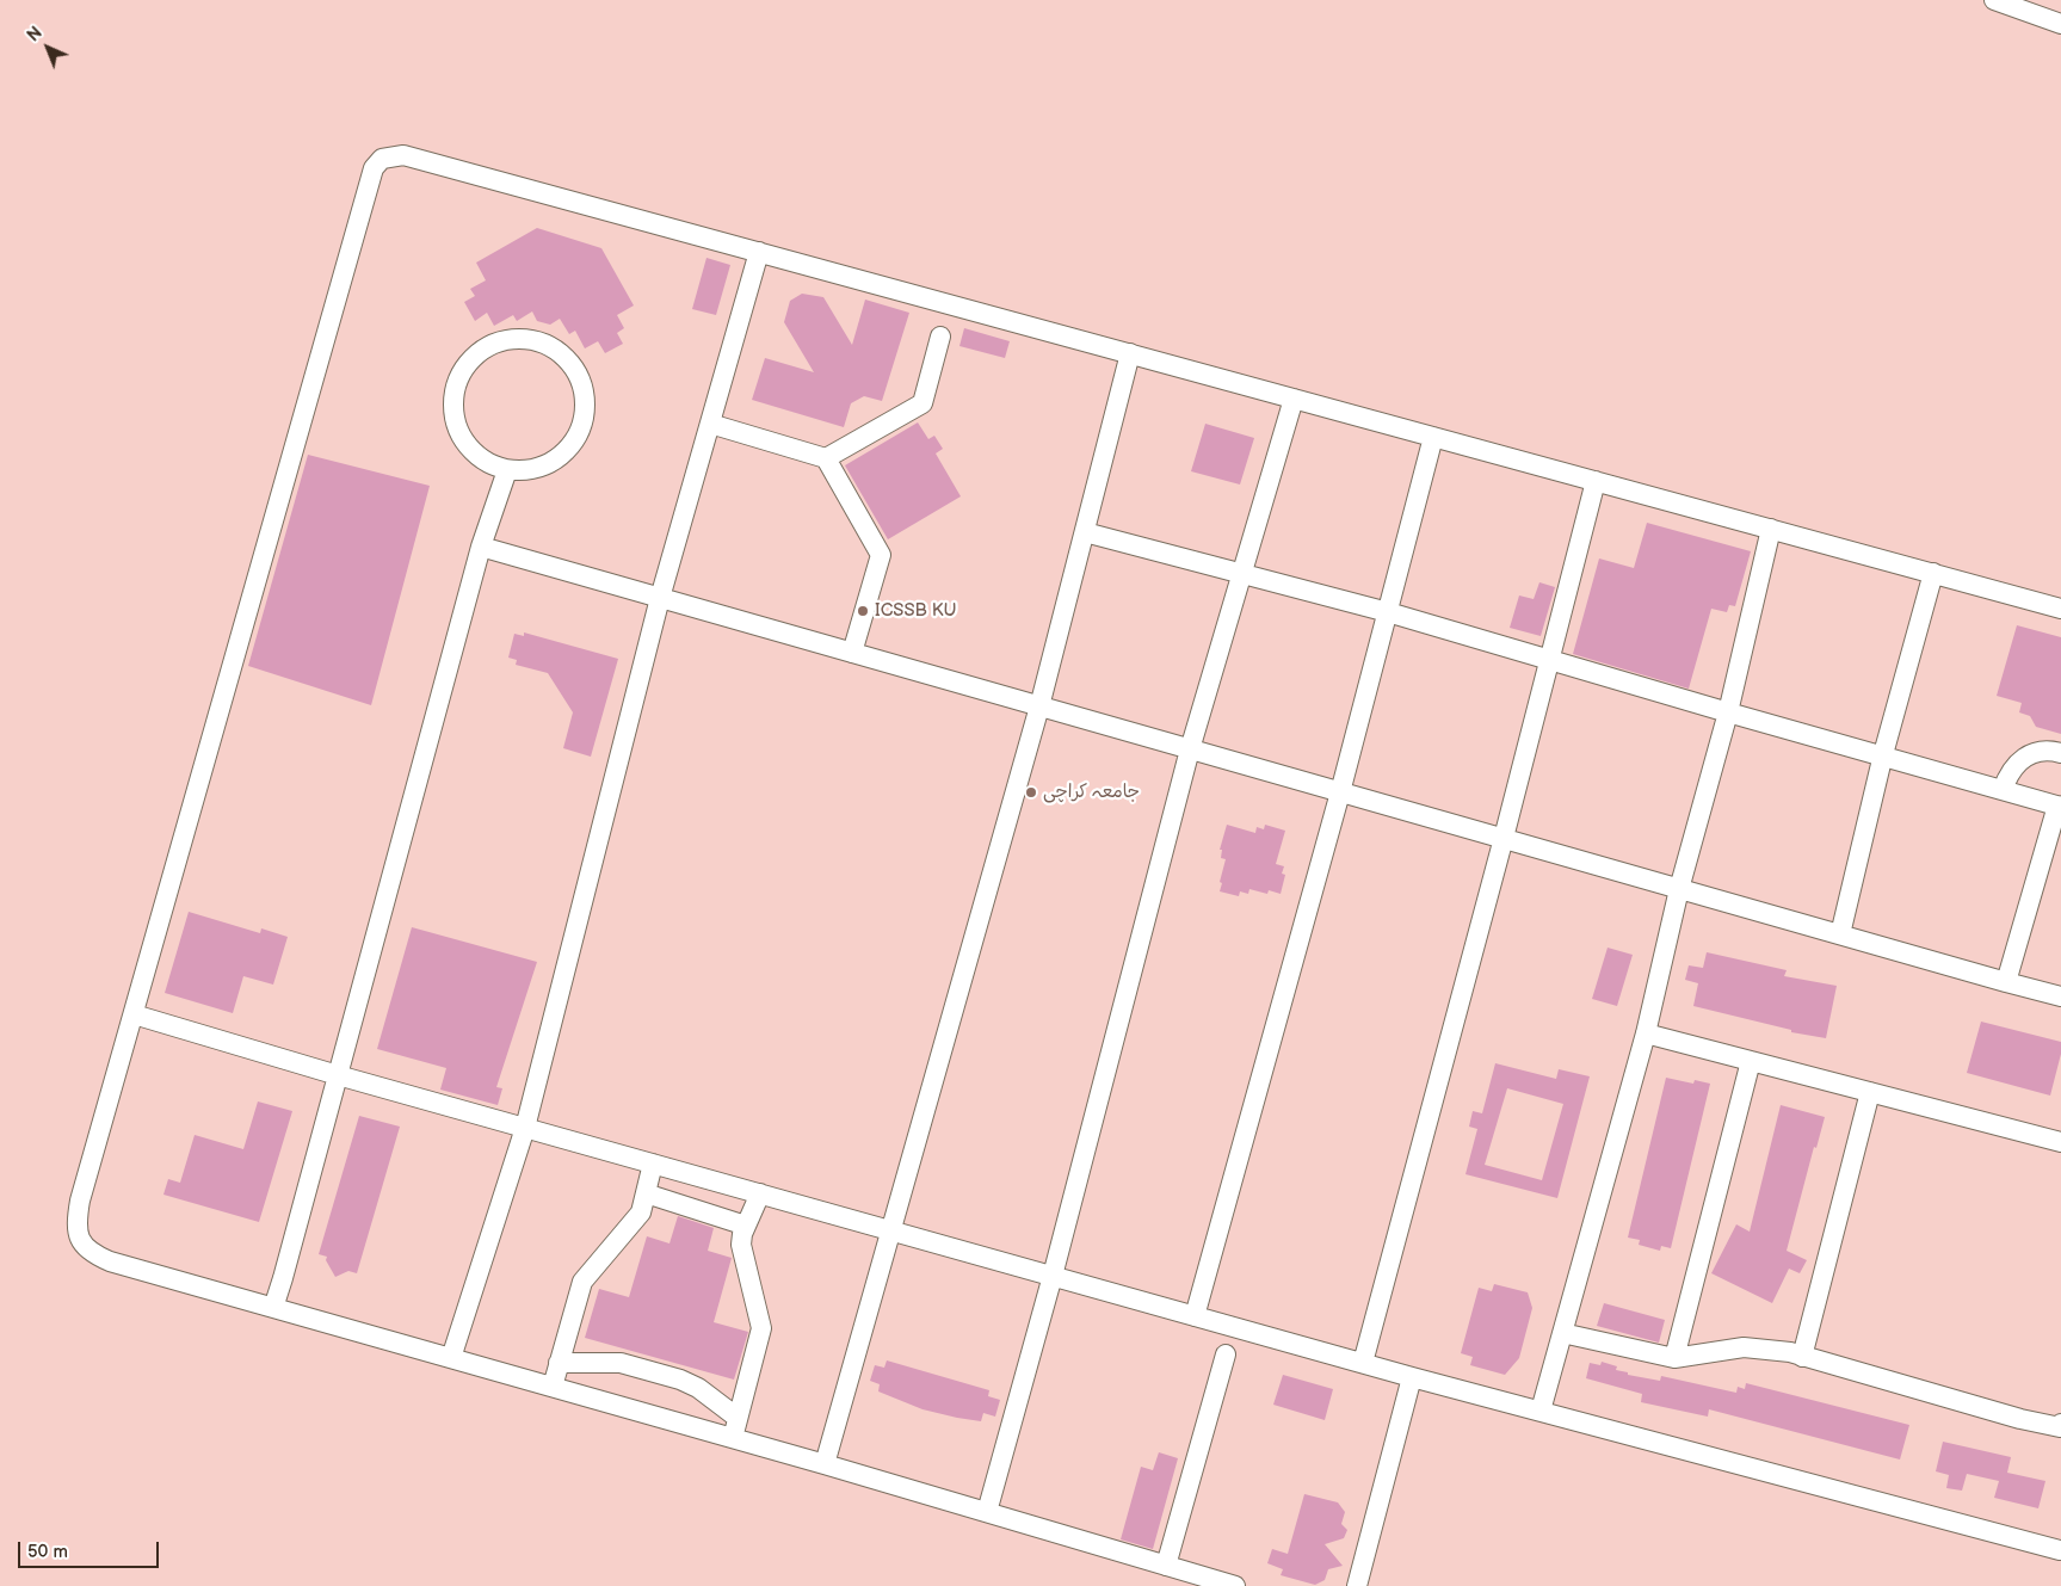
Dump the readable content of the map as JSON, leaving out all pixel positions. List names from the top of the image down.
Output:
{
  "places": ["ICSSB KU", "جامعہ کراچی"],
  "scale_bar": "50 m",
  "north": "top left"
}
